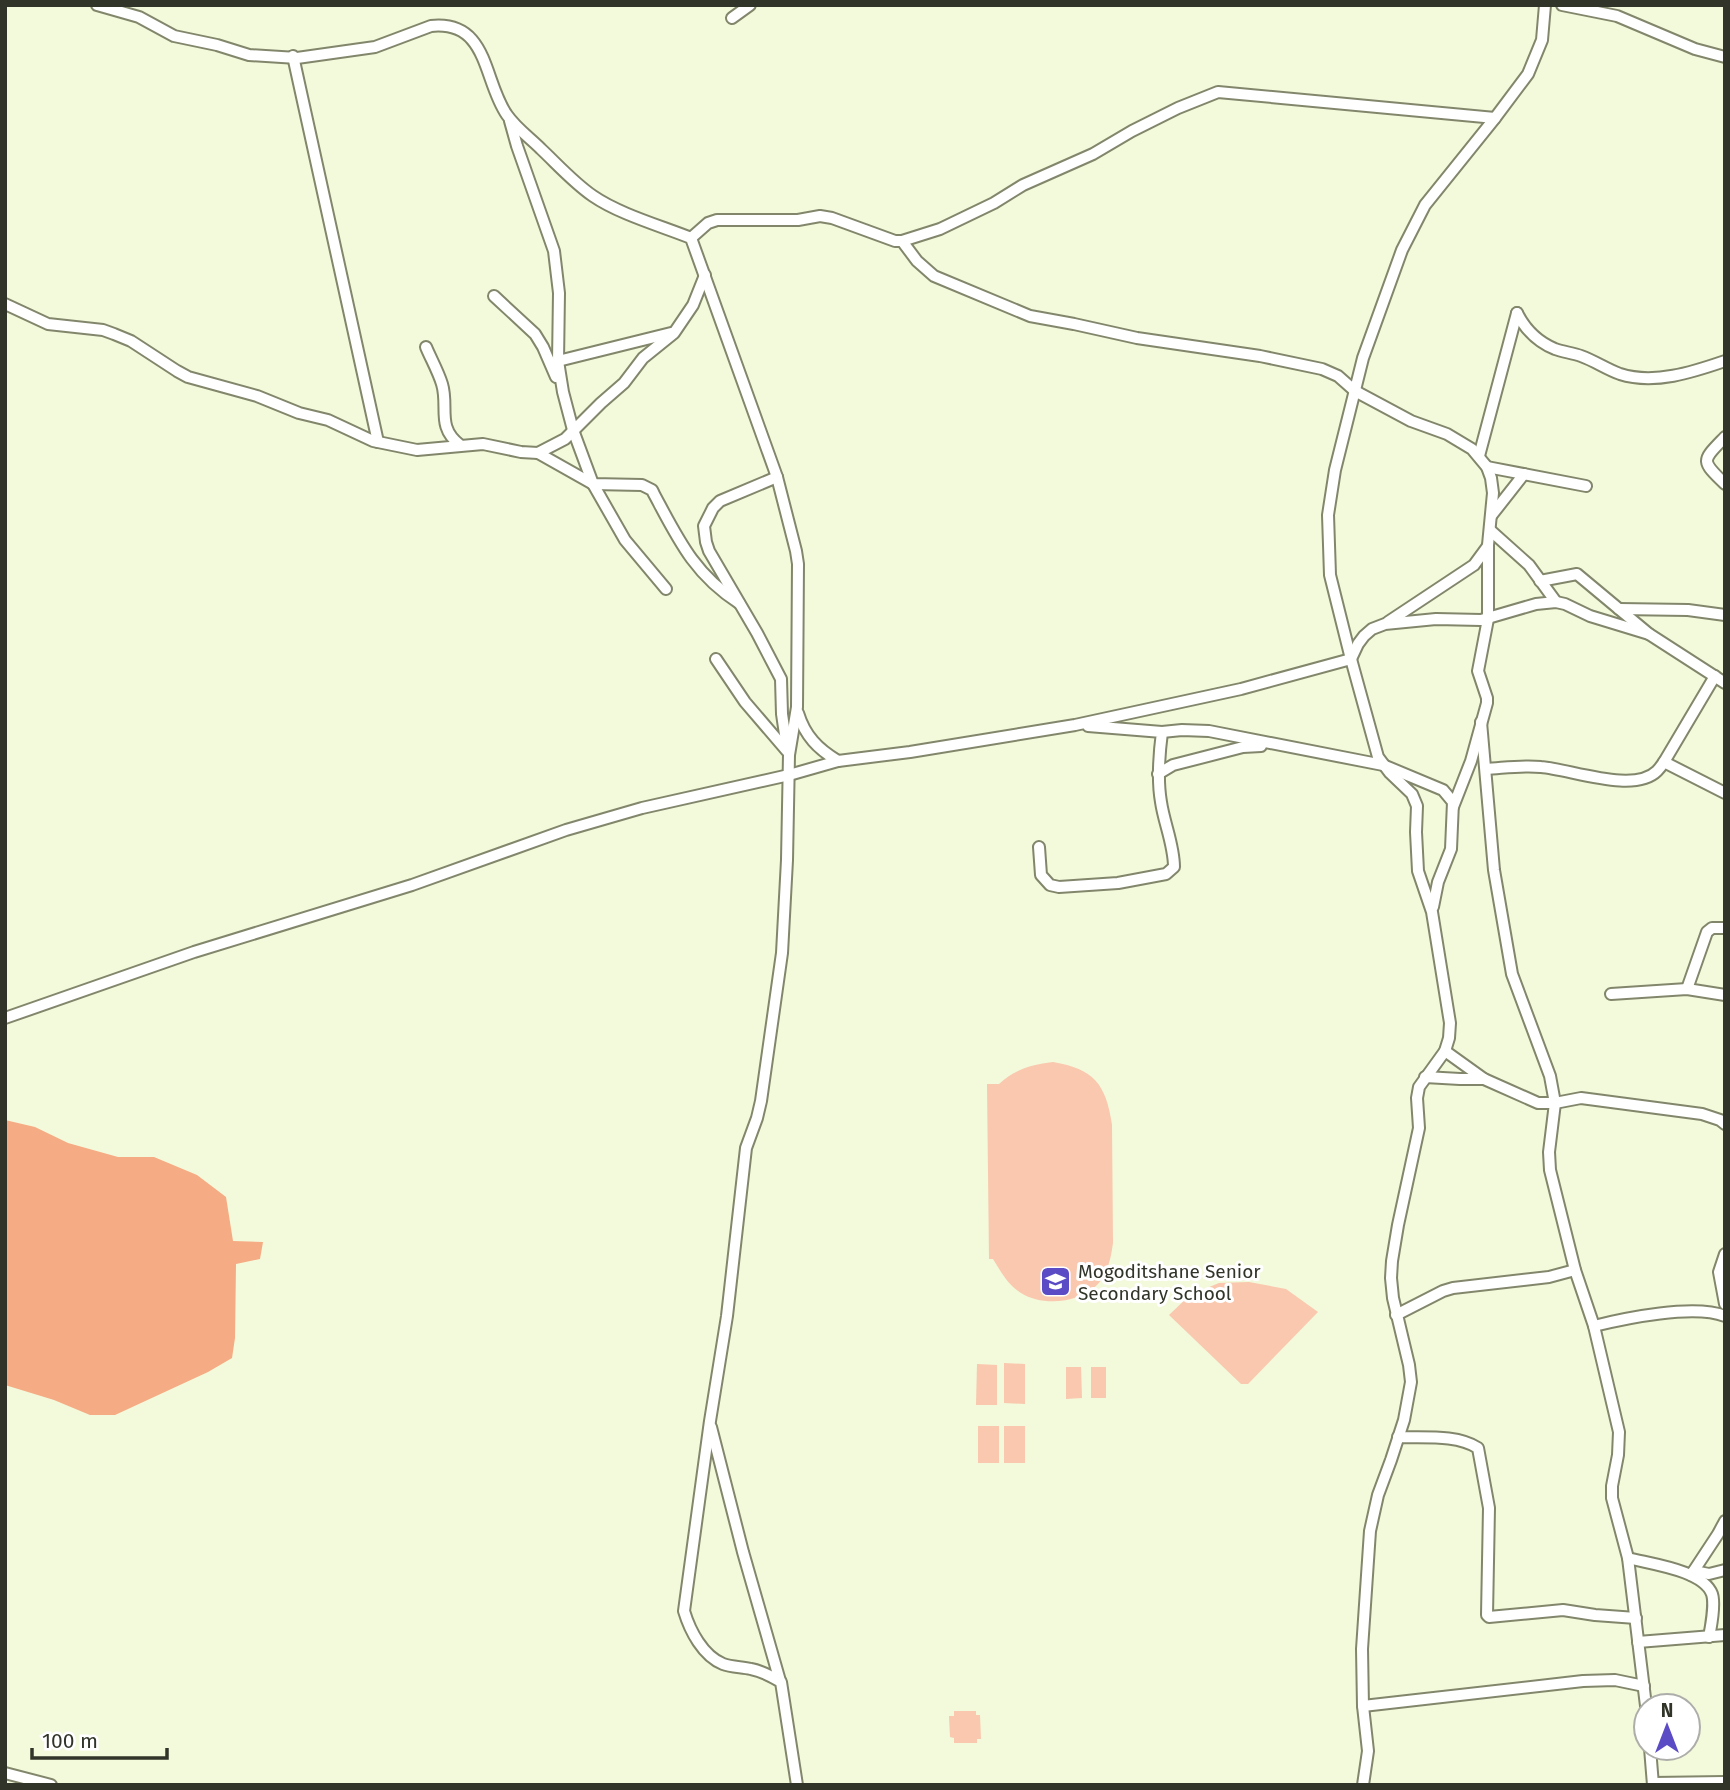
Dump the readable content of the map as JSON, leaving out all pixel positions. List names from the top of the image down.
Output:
{
  "places": {
    "school or university": ["Mogoditshane Senior Secondary School"]
  },
  "scale_bar": "100 m",
  "north": "top"
}
